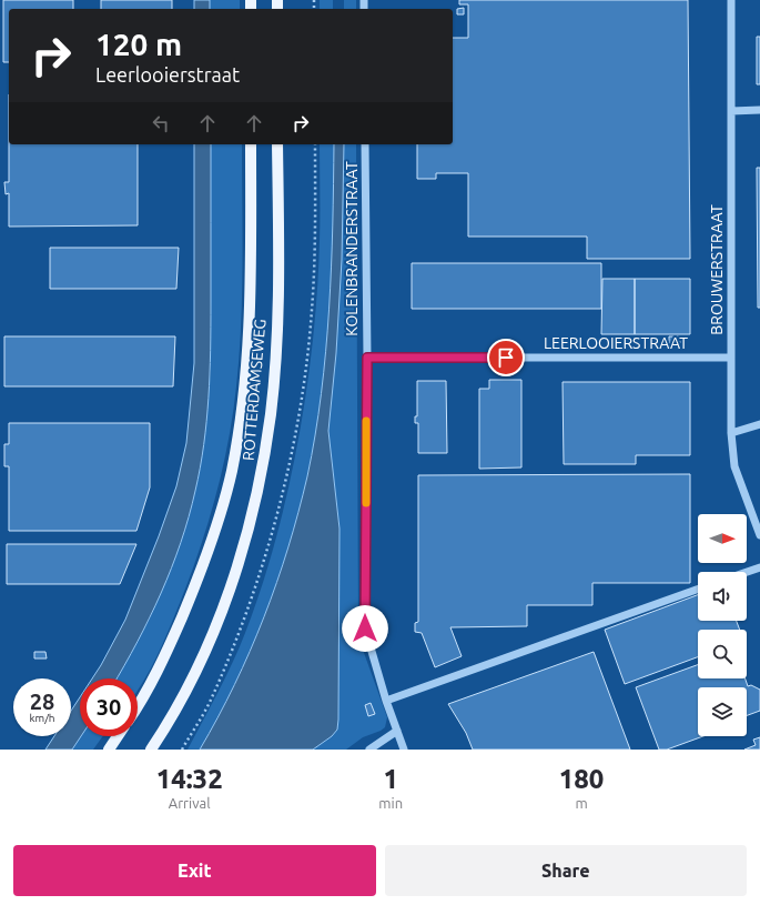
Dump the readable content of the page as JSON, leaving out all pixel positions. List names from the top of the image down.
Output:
{
  "streets": {
    "main road": ["ROTTERDAMSEWEG"],
    "street": ["KOLENBRANDERSTRAAT", "BROUWERSTRAAT", "LEERLOOIERSTRAAT"]
  },
  "crossings": [
    ["KOLENBRANDERSTRAAT", "LEERLOOIERSTRAAT"],
    ["BROUWERSTRAAT", "LEERLOOIERSTRAAT"]
  ],
  "north": "right",
  "page": {
    "turn": ["120 m", "Leerlooierstraat"],
    "speed": "28 km/h",
    "limit": "30",
    "eta": [
      "14:32",
      "Arrival",
      "1",
      "min",
      "180",
      "m"
    ],
    "buttons": ["Exit", "Share"]
  }
}
